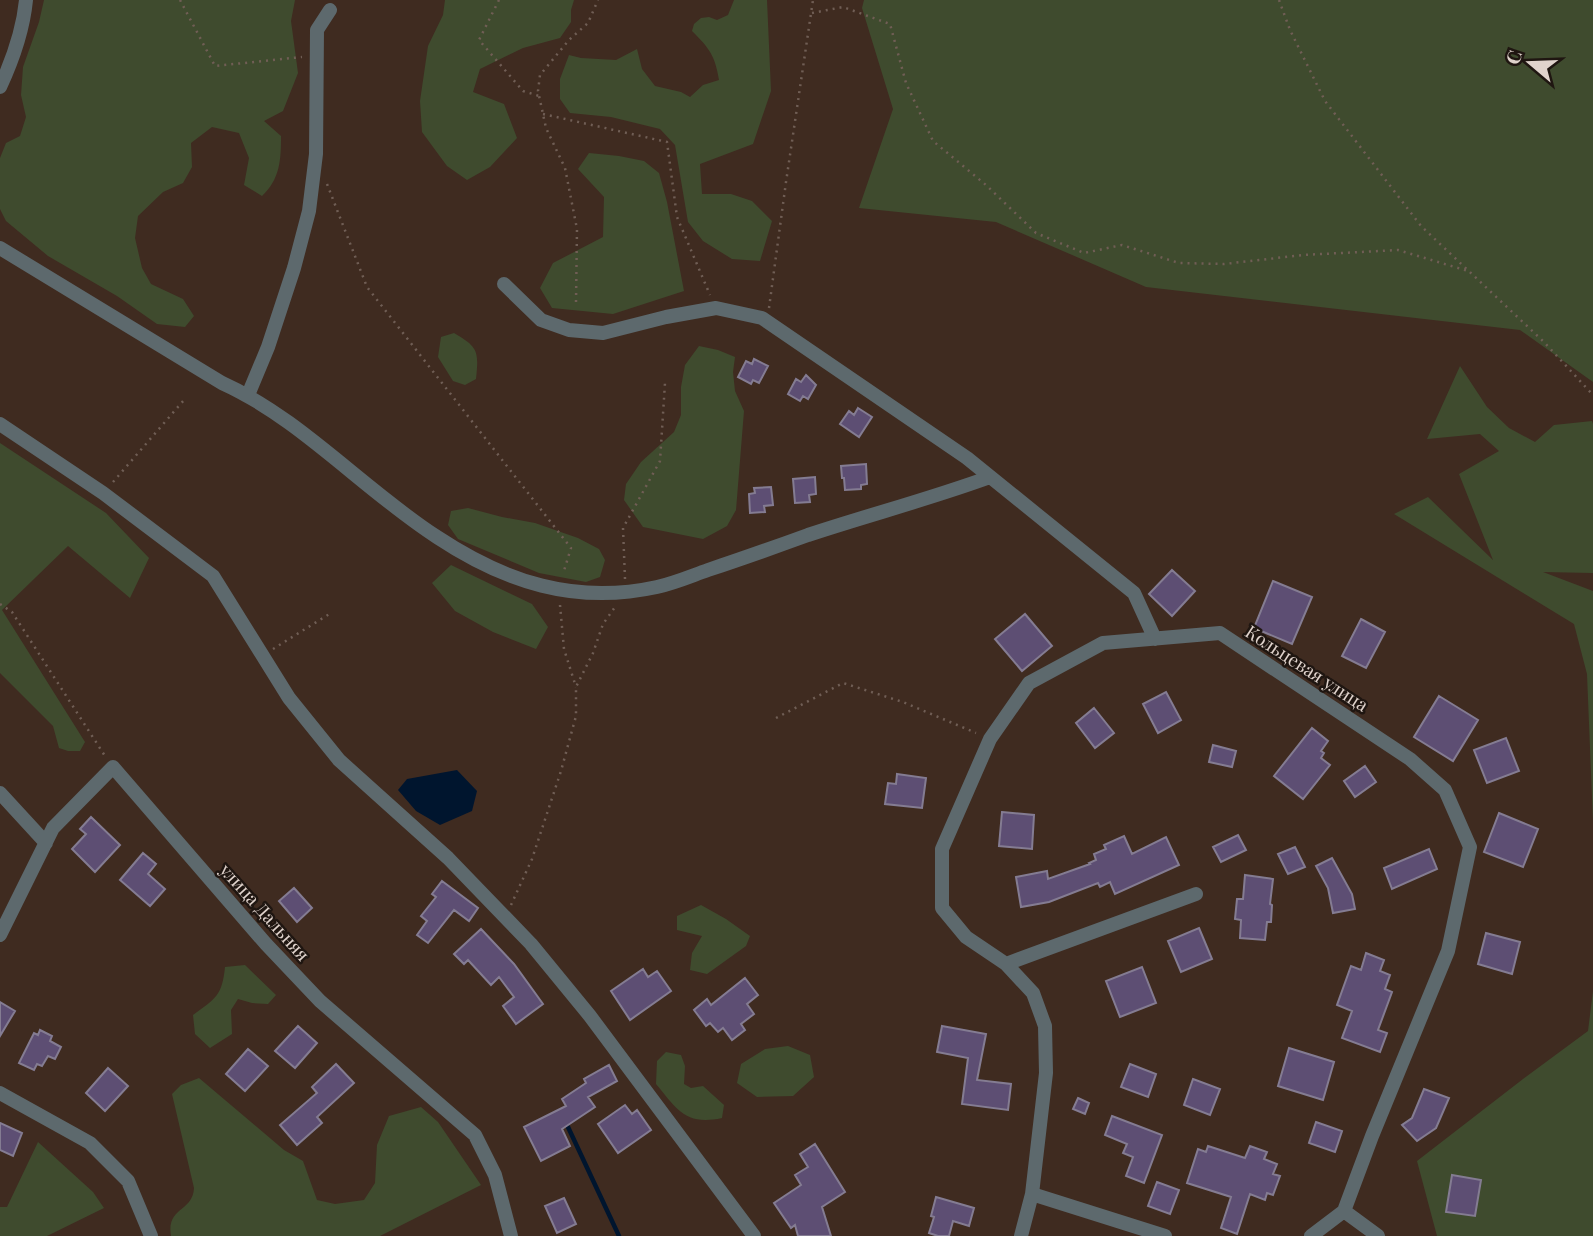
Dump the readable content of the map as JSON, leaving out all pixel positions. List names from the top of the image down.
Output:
{
  "streets": {
    "street": ["Кольцевая улица", "улица Дальняя"]
  },
  "north": "left"
}
